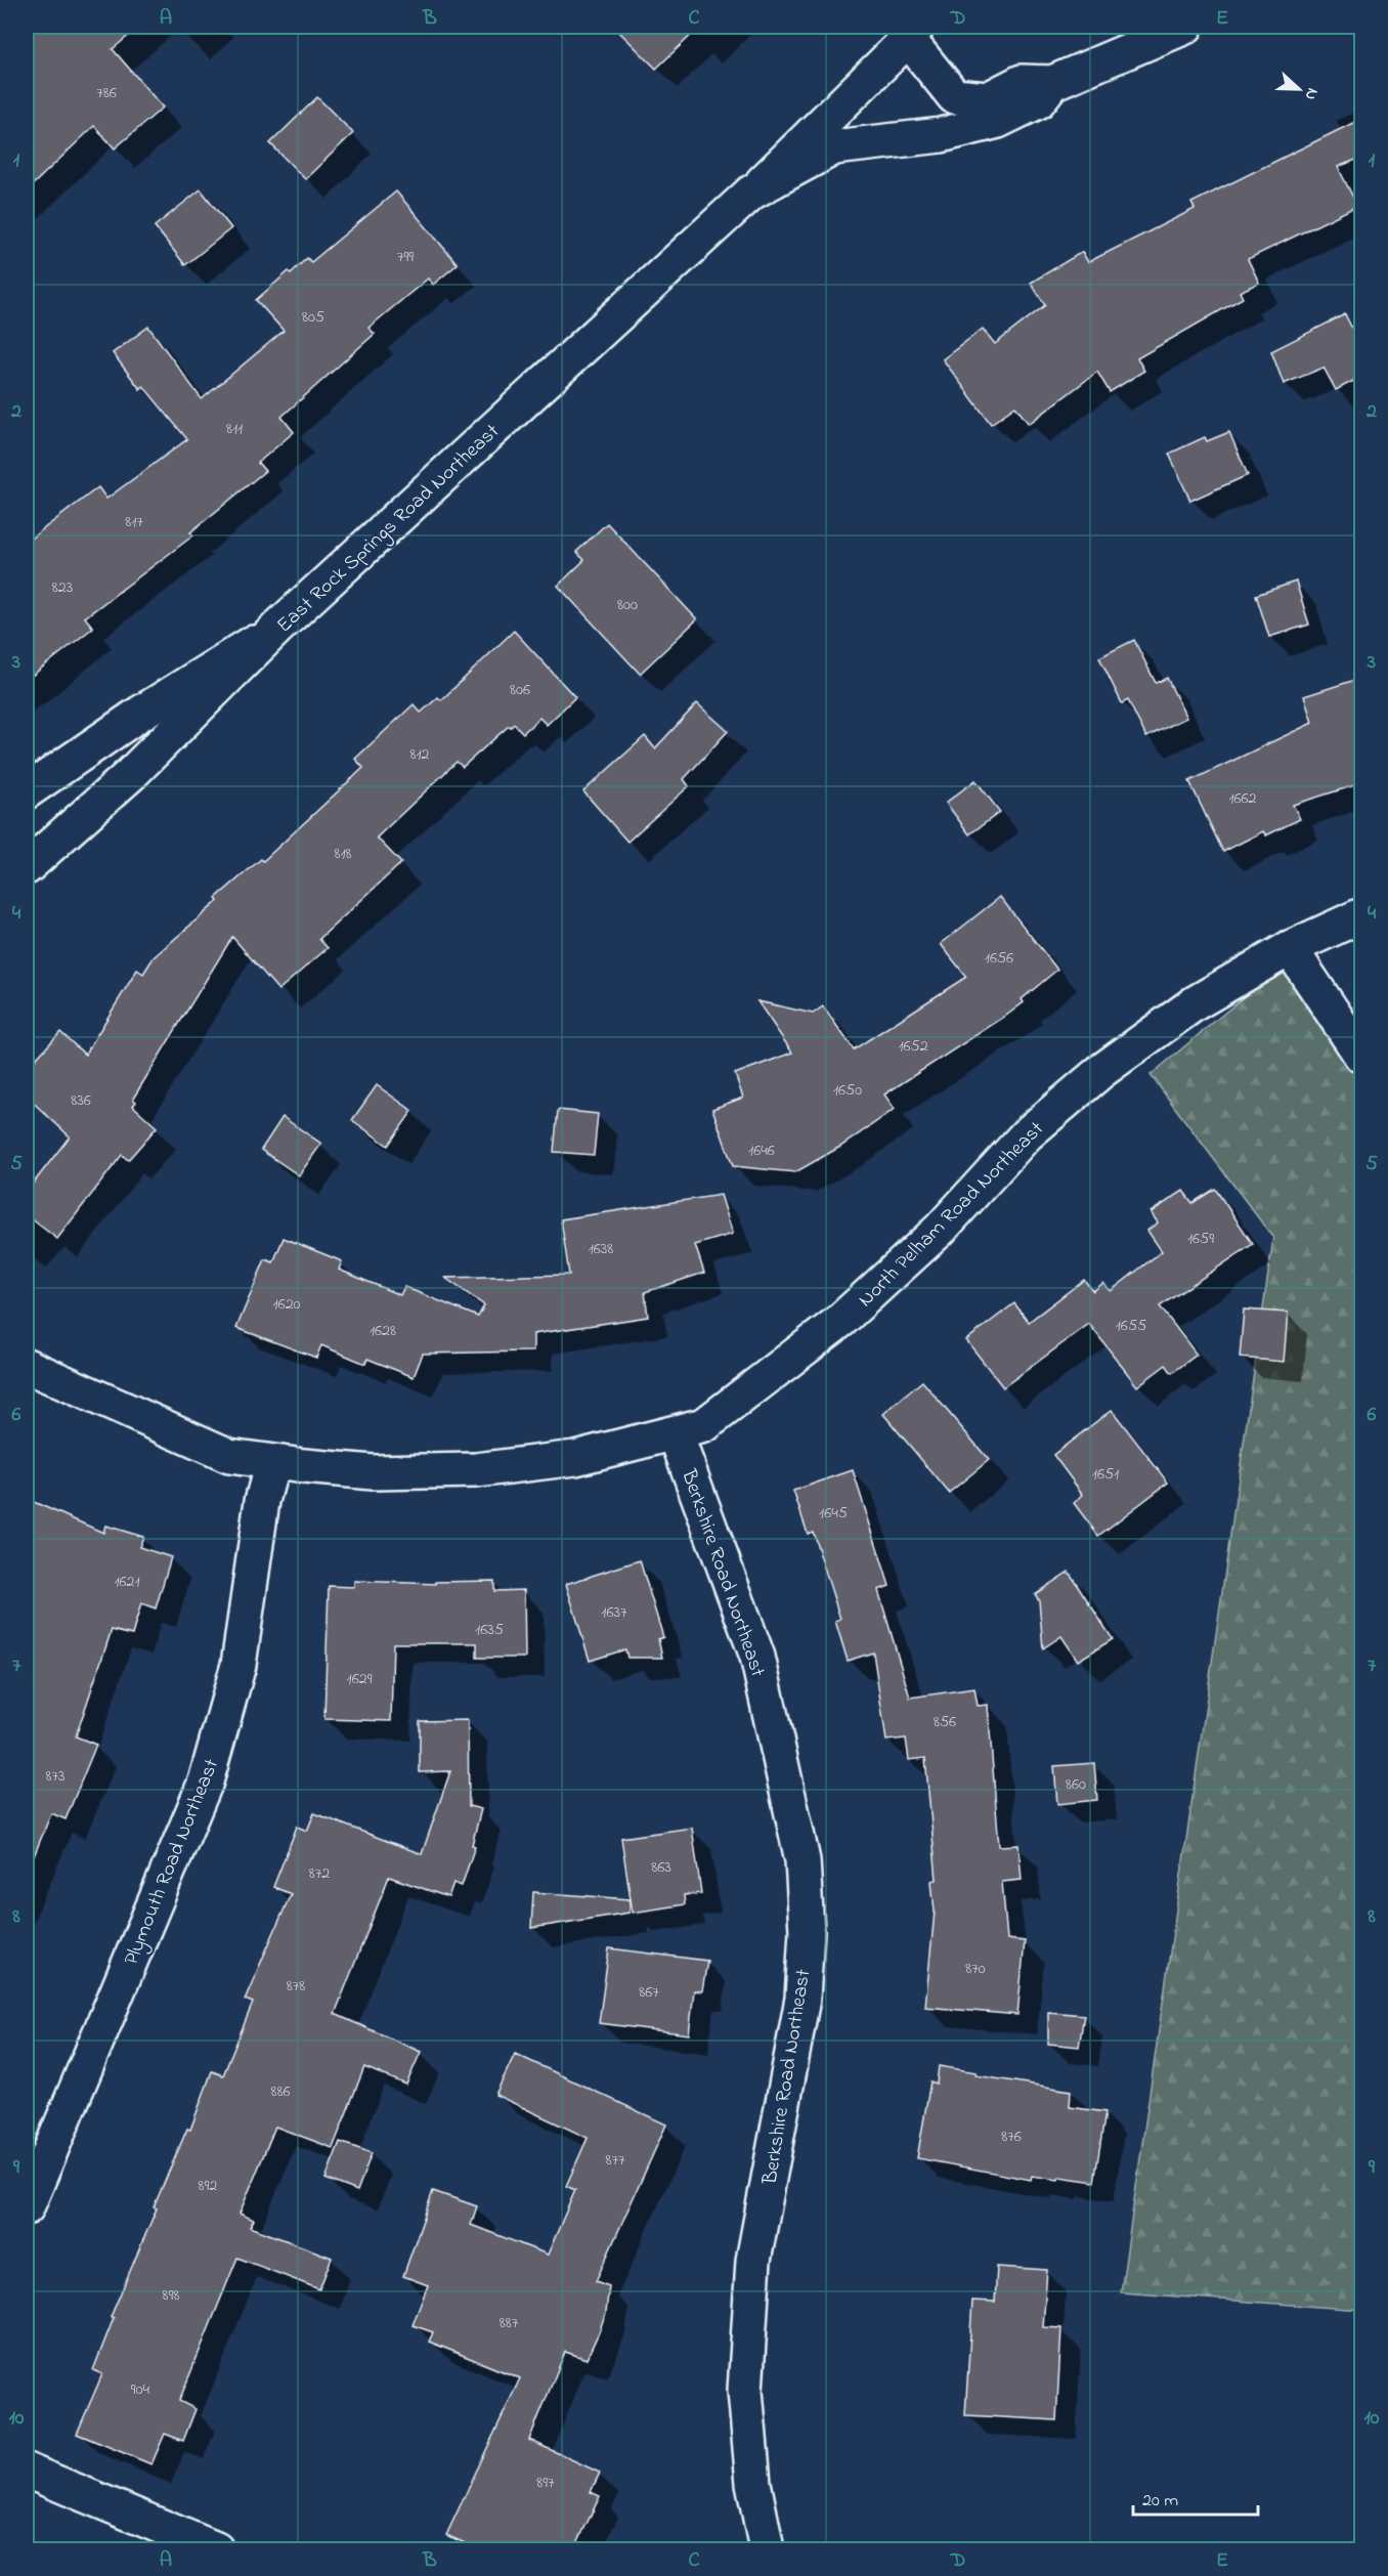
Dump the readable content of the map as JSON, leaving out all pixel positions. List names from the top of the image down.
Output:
{
  "streets": {
    "street": [
      "East Rock Springs Road Northeast",
      "North Pelham Road Northeast",
      "Berkshire Road Northeast",
      "Plymouth Road Northeast"
    ]
  },
  "crossings": [
    ["North Pelham Road Northeast", "Berkshire Road Northeast"],
    ["North Pelham Road Northeast", "Plymouth Road Northeast"]
  ],
  "house_numbers": [
    "786",
    "799",
    "805",
    "811",
    "817",
    "823",
    "800",
    "806",
    "812",
    "1662",
    "818",
    "1656",
    "1652",
    "1650",
    "836",
    "1646",
    "1659",
    "1638",
    "1620",
    "1655",
    "1628",
    "1651",
    "1645",
    "1621",
    "1637",
    "1635",
    "1629",
    "856",
    "873",
    "860",
    "863",
    "872",
    "870",
    "878",
    "867",
    "886",
    "876",
    "877",
    "892",
    "898",
    "887",
    "904",
    "897"
  ],
  "scale_bar": "20 m",
  "north": "right",
  "grid": {
    "columns": [
      "A",
      "B",
      "C",
      "D",
      "E"
    ],
    "rows": [
      "1",
      "2",
      "3",
      "4",
      "5",
      "6",
      "7",
      "8",
      "9",
      "10"
    ]
  }
}
